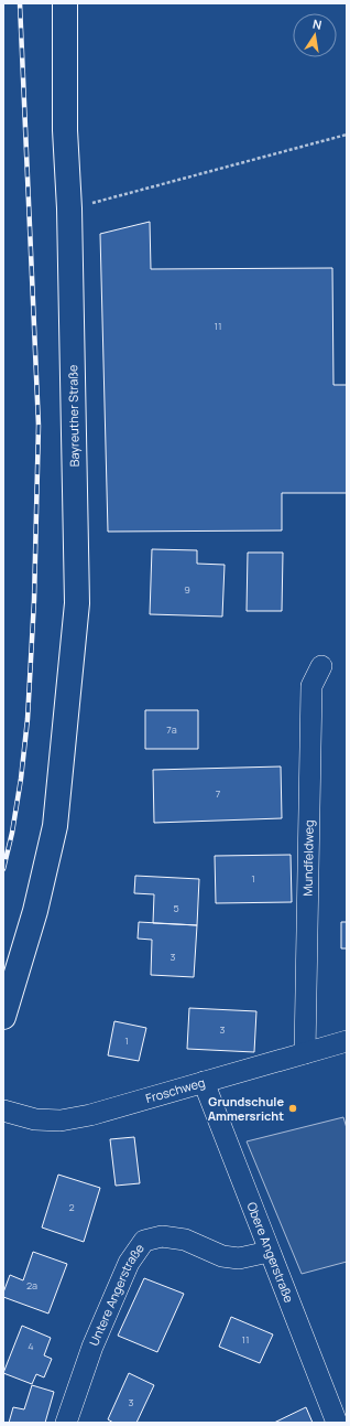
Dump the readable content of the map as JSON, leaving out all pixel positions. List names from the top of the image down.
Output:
{
  "streets": {
    "main road": ["Bayreuther Straße"],
    "street": [
      "Mundfeldweg",
      "Froschweg",
      "Obere Angerstraße",
      "Untere Angerstraße"
    ]
  },
  "crossings": [
    ["Mundfeldweg", "Froschweg"],
    ["Froschweg", "Obere Angerstraße"],
    ["Obere Angerstraße", "Untere Angerstraße"]
  ],
  "places": ["Grundschule Ammersricht"],
  "house_numbers": [
    "11",
    "9",
    "7a",
    "7",
    "1",
    "5",
    "3",
    "3",
    "1",
    "2",
    "2a",
    "11",
    "4",
    "3"
  ],
  "north": "top"
}
